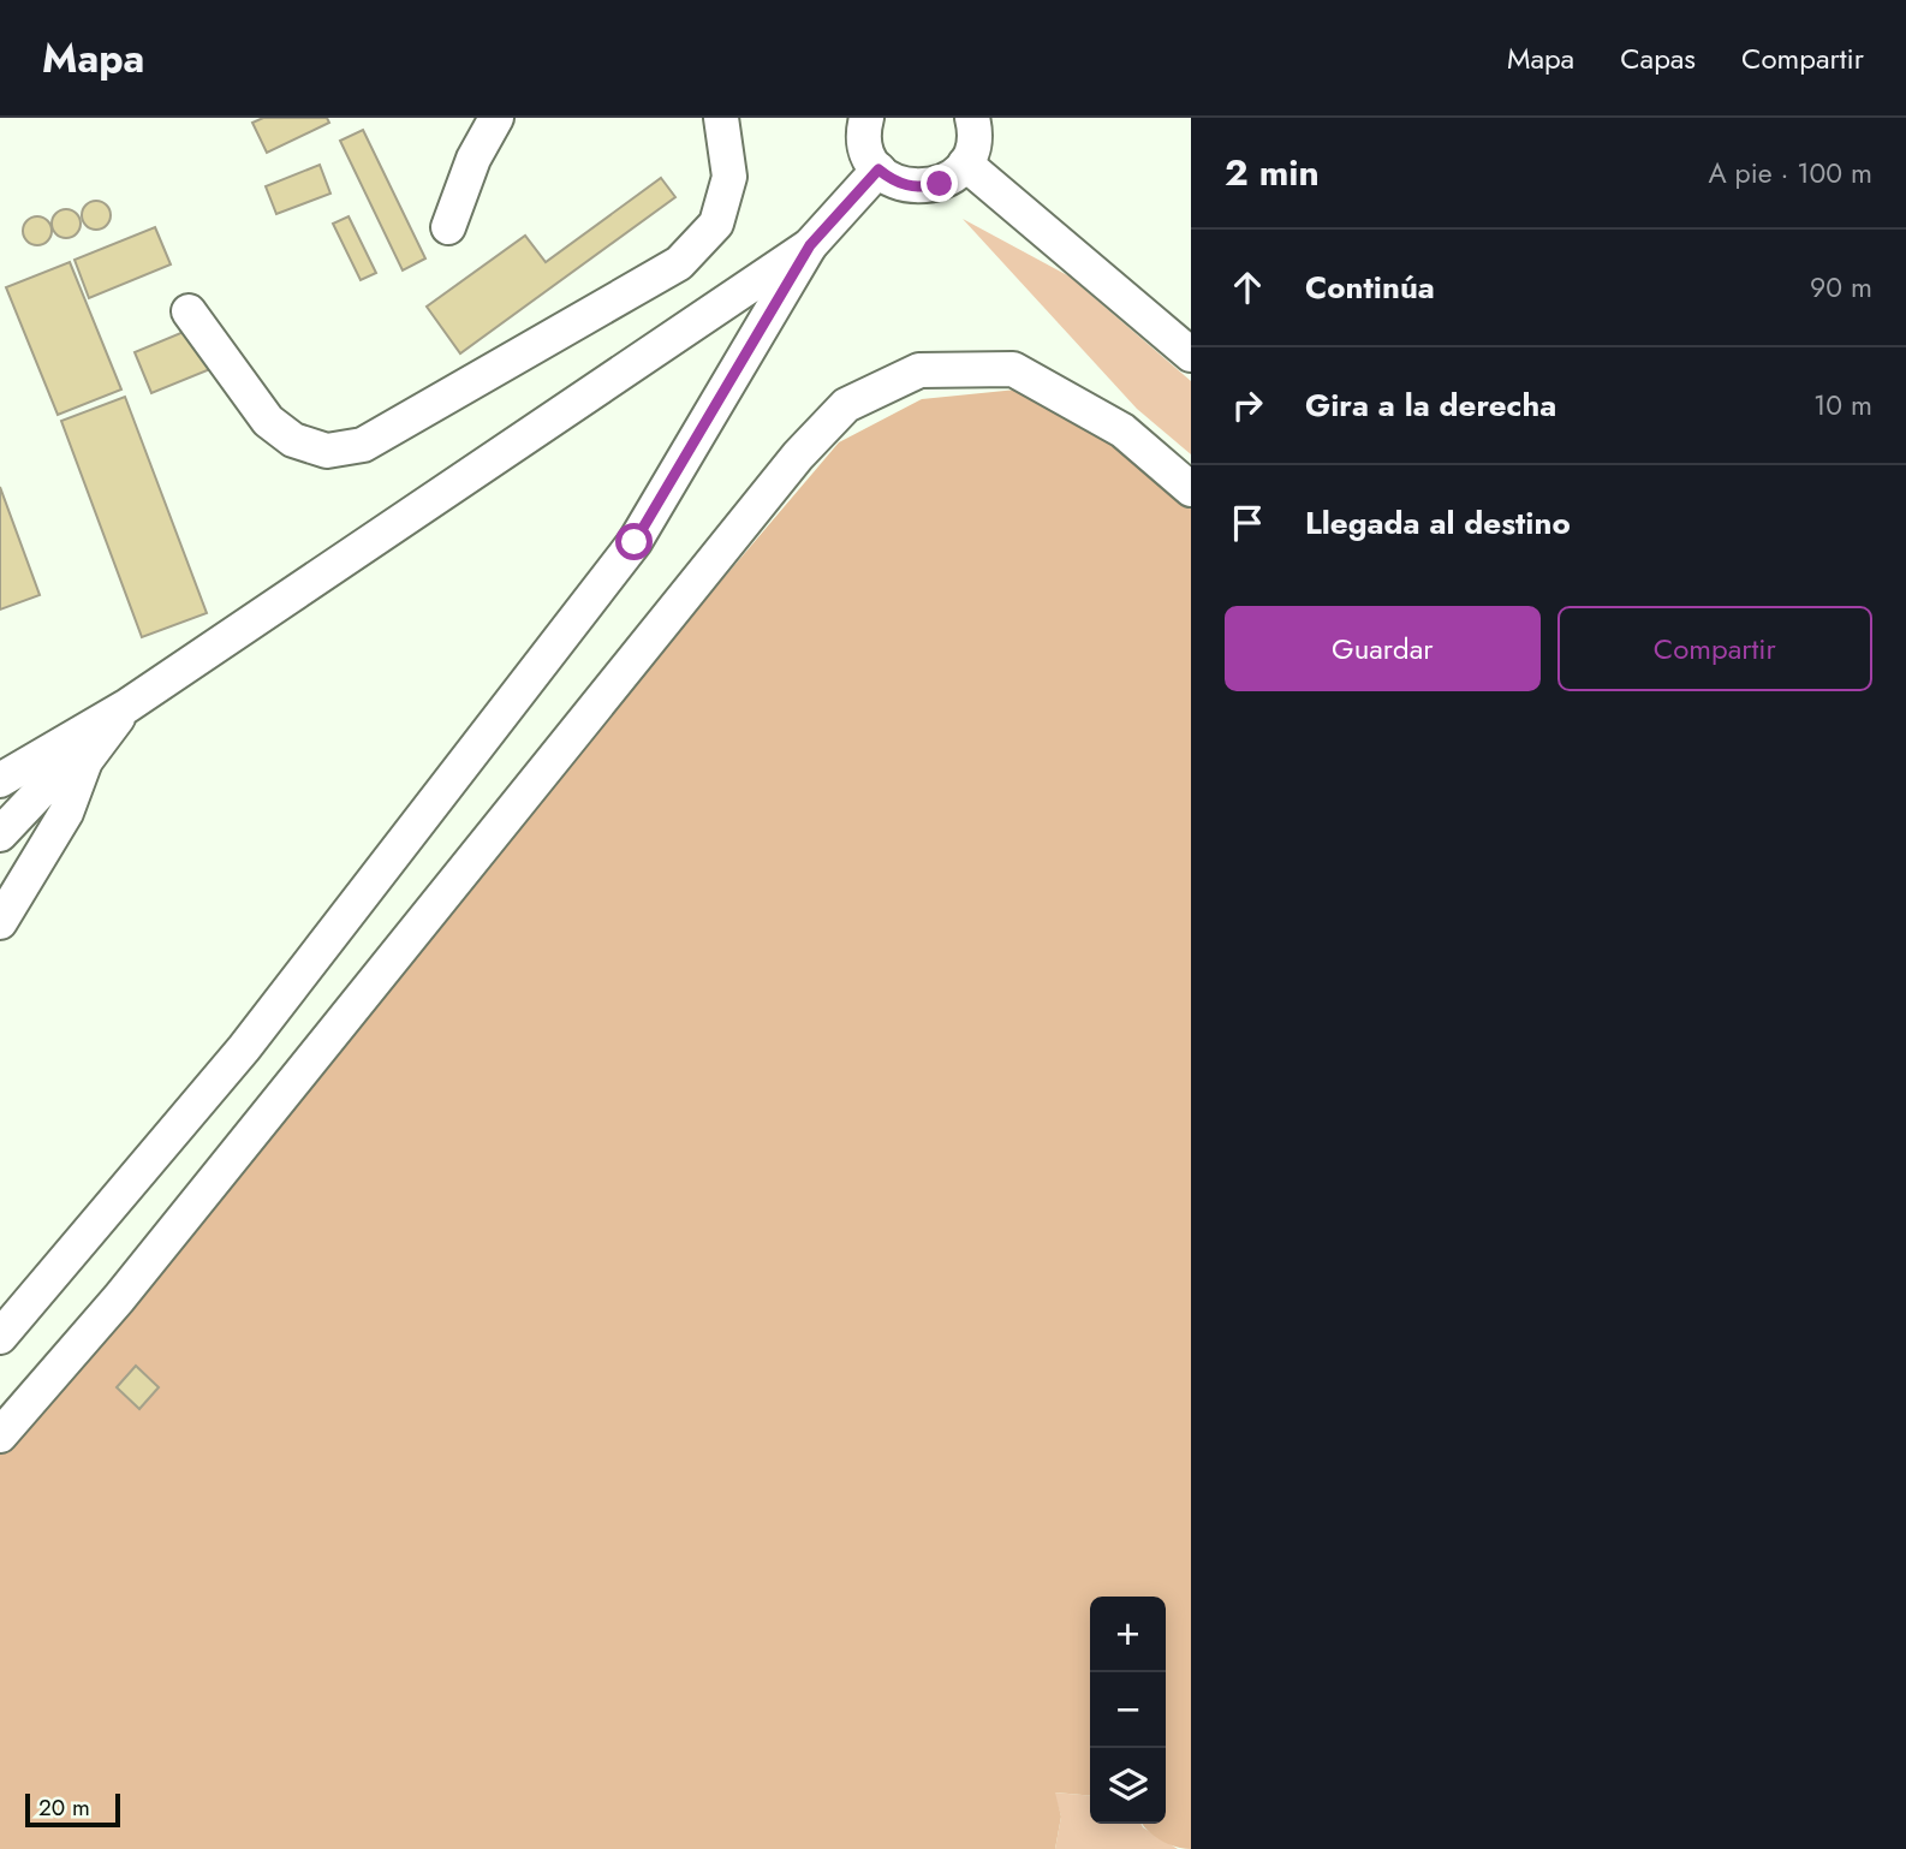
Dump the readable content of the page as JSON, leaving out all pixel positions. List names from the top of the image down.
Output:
{
  "scale_bar": "20 m",
  "page": {
    "header": "Mapa",
    "nav": ["Mapa", "Capas", "Compartir"],
    "heading": ["2 min", "A pie · 100 m"],
    "list": [
      ["Continúa", "90 m"],
      ["Gira a la derecha", "10 m"],
      "Llegada al destino"
    ],
    "buttons": ["Guardar", "Compartir"],
    "map_buttons": ["+", "−"],
    "scale": "20 m"
  }
}
